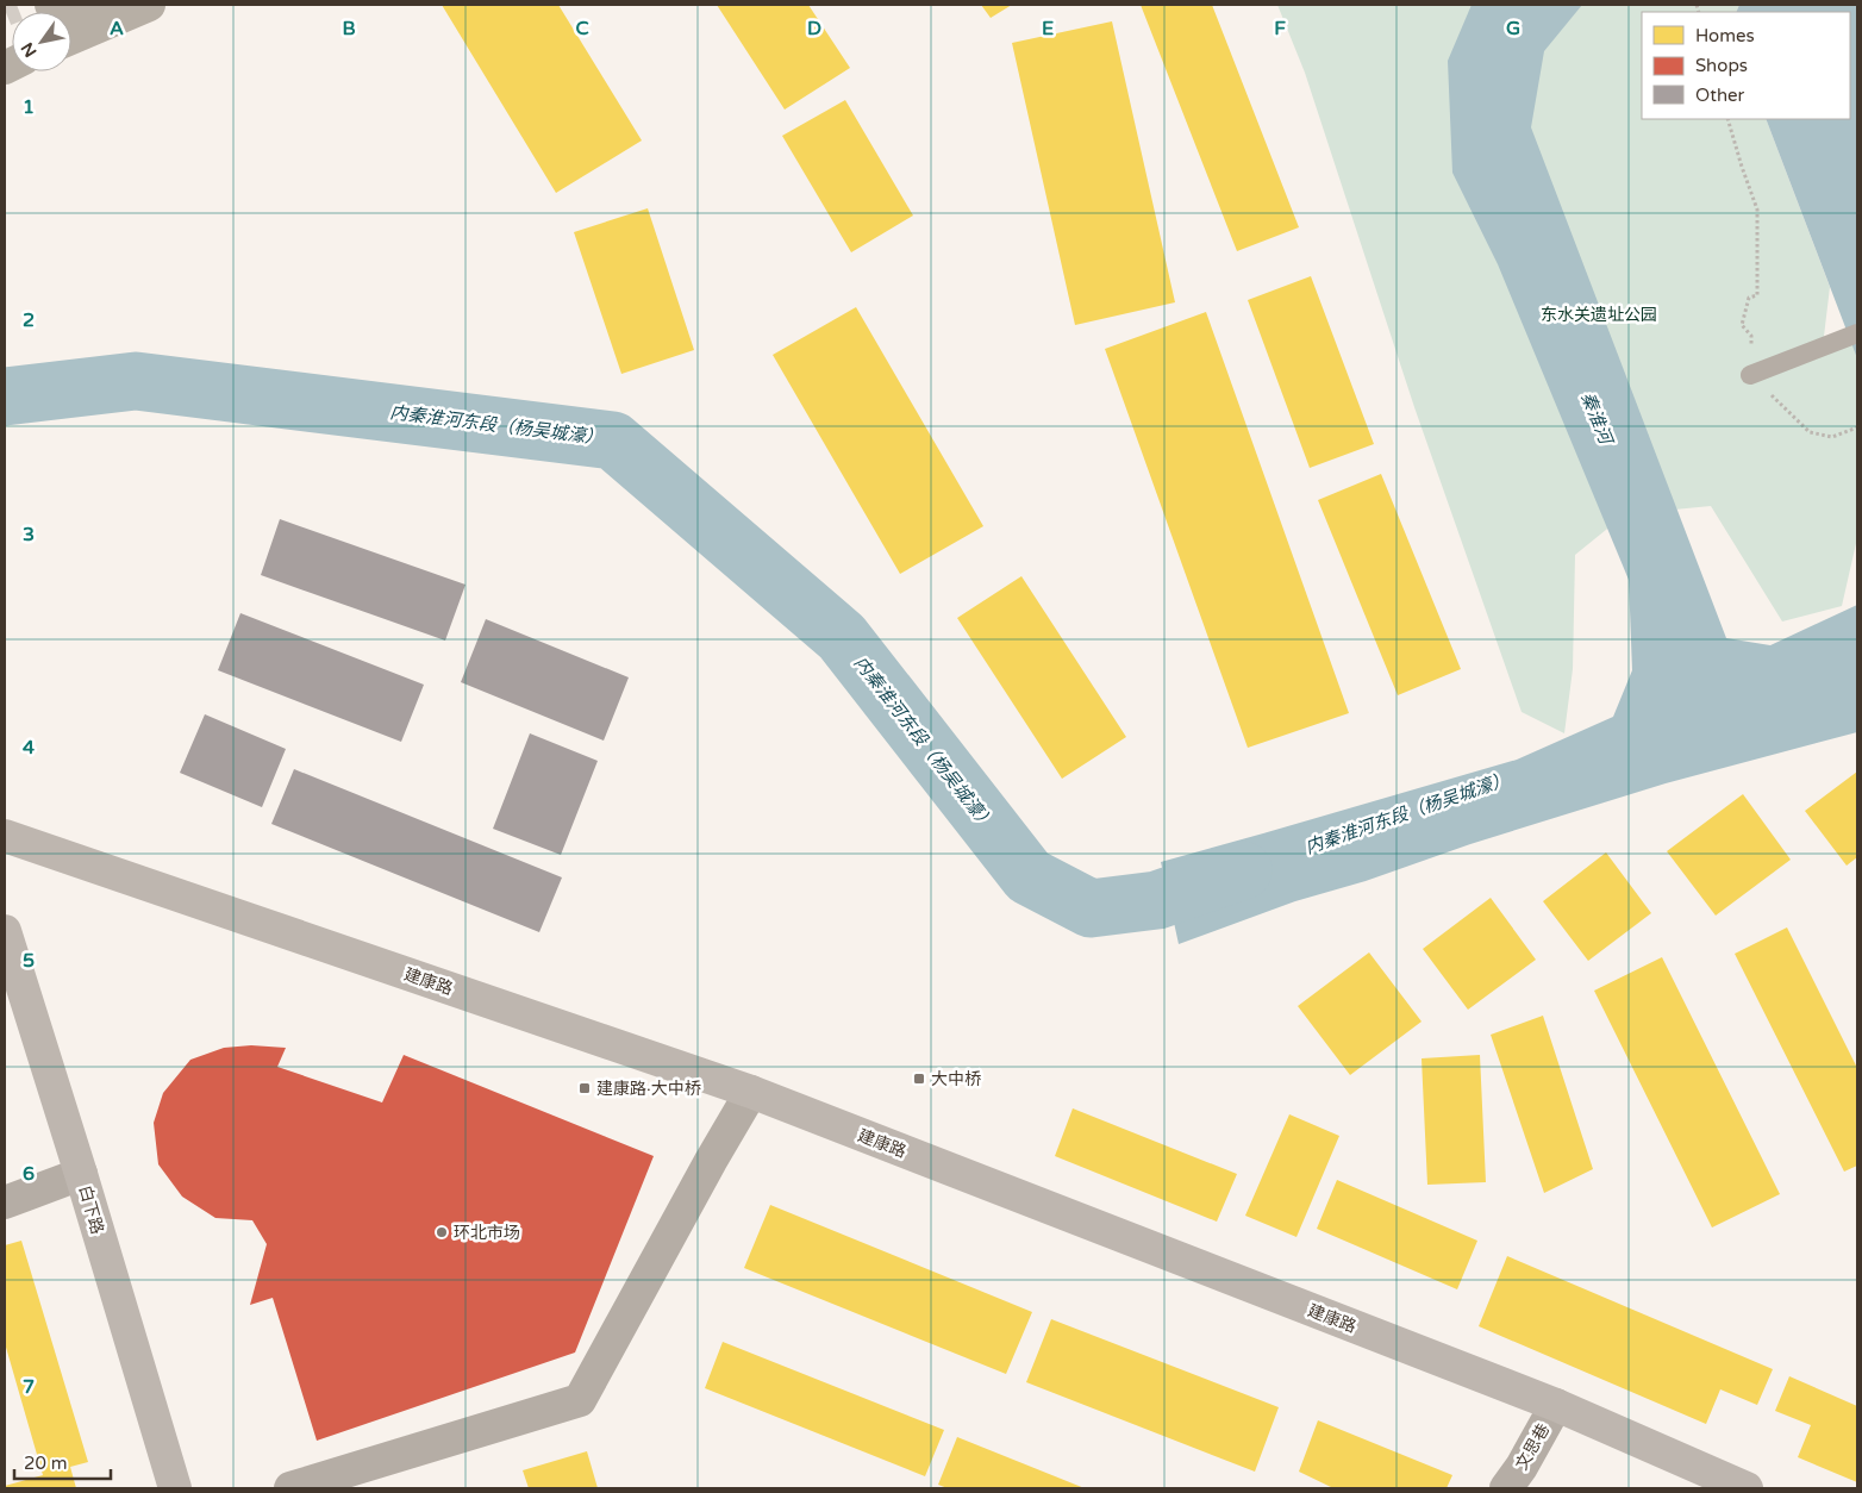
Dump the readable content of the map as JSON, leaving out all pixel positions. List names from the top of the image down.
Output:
{
  "streets": {
    "main road": ["建康路", "白下路"],
    "street": ["文思巷"]
  },
  "crossings": [
    ["建康路", "文思巷"]
  ],
  "water": ["秦淮河", "内秦淮河东段（杨吴城濠）"],
  "parks": ["东水关遗址公园"],
  "places": {
    "transit": ["大中桥", "建康路·大中桥"],
    "other": ["环北市场"]
  },
  "legend": ["Homes", "Shops", "Other"],
  "scale_bar": "20 m",
  "north": "bottom left",
  "grid": {
    "columns": [
      "A",
      "B",
      "C",
      "D",
      "E",
      "F",
      "G"
    ],
    "rows": [
      "1",
      "2",
      "3",
      "4",
      "5",
      "6",
      "7"
    ]
  }
}
